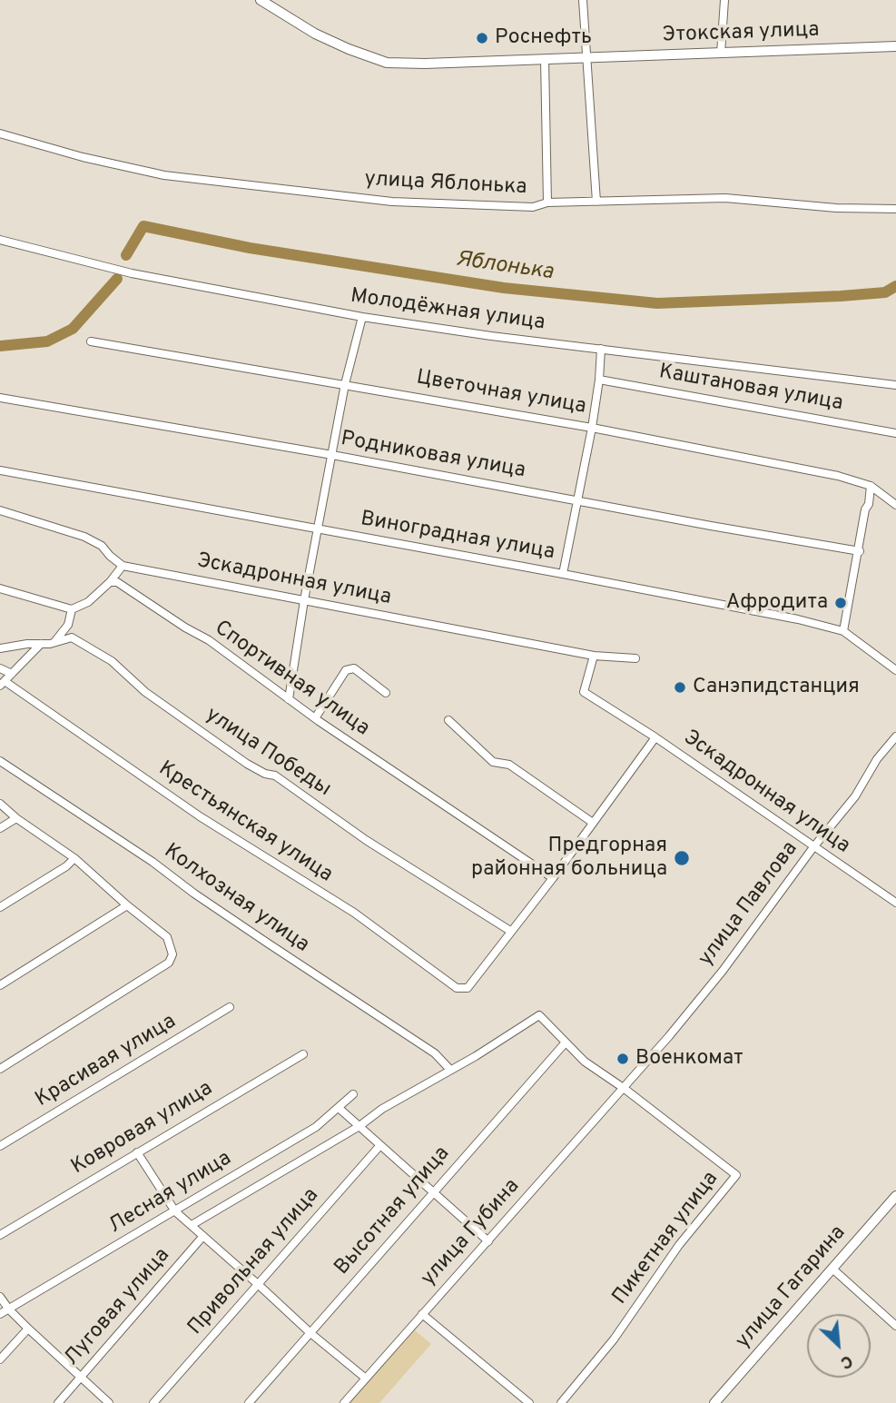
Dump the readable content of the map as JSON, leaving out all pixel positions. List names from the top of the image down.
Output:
{
  "streets": {
    "main road": ["Этокская улица", "улица Гагарина"],
    "street": [
      "улица Яблонька",
      "Молодёжная улица",
      "Каштановая улица",
      "Цветочная улица",
      "Родниковая улица",
      "Виноградная улица",
      "Эскадронная улица",
      "Спортивная улица",
      "улица Победы",
      "Крестьянская улица",
      "Колхозная улица",
      "улица Павлова",
      "Красивая улица",
      "Ковровая улица",
      "Лесная улица",
      "Высотная улица",
      "улица Губина",
      "Пикетная улица",
      "Привольная улица",
      "Луговая улица"
    ]
  },
  "crossings": [
    ["Эскадронная улица", "улица Павлова"],
    ["улица Победы", "Крестьянская улица"],
    ["Колхозная улица", "Лесная улица"],
    ["улица Павлова", "улица Губина"],
    ["улица Павлова", "Пикетная улица"],
    ["Лесная улица", "Высотная улица"],
    ["улица Губина", "Пикетная улица"]
  ],
  "water": ["Яблонька"],
  "places": [
    "Роснефть",
    "Афродита",
    "Санэпидстанция",
    "Предгорная районная больница",
    "Военкомат"
  ],
  "north": "bottom right"
}
